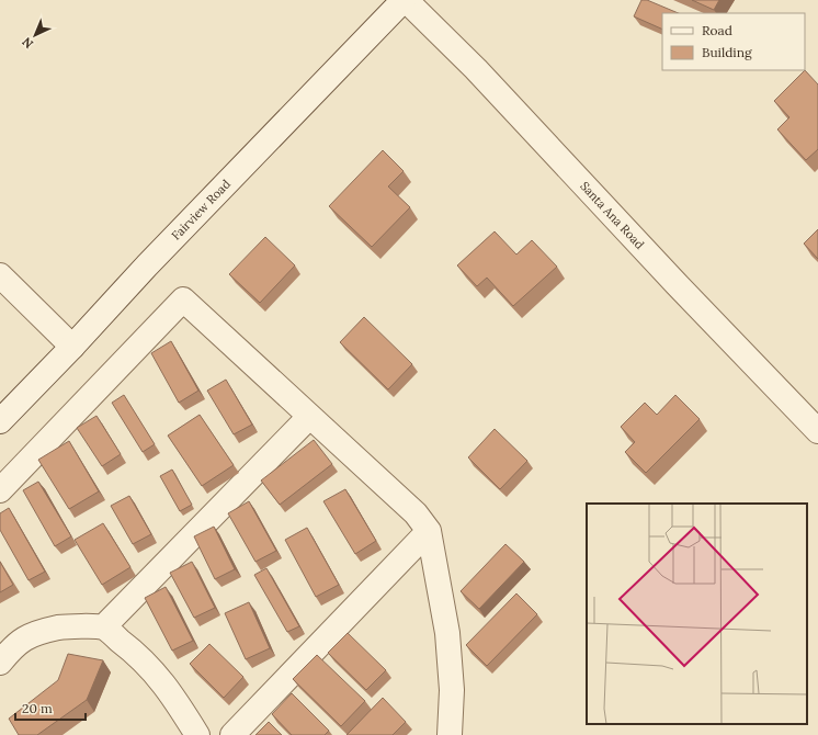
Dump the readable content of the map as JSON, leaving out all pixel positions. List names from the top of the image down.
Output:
{
  "streets": {
    "street": ["Fairview Road", "Santa Ana Road"]
  },
  "crossings": [
    ["Fairview Road", "Santa Ana Road"]
  ],
  "legend": ["Road", "Building"],
  "scale_bar": "20 m",
  "north": "bottom left"
}
